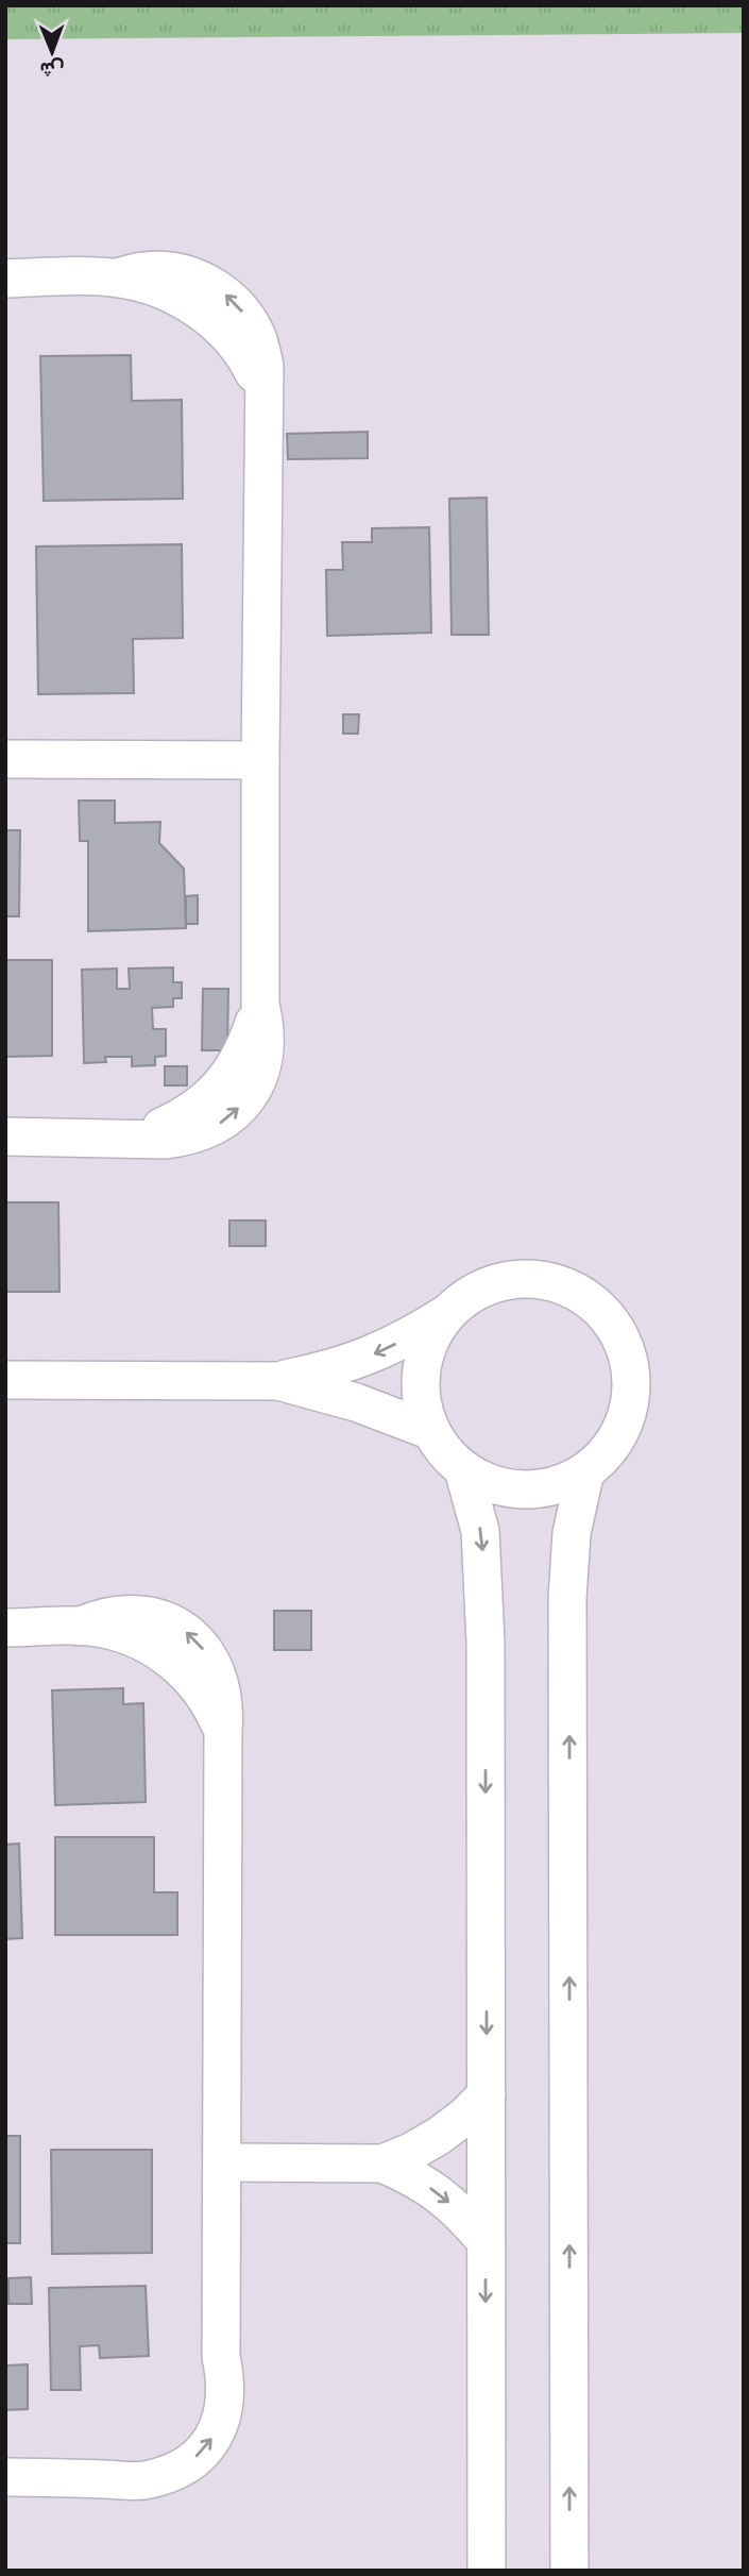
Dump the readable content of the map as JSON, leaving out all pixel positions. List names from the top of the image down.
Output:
{
  "north": "bottom"
}
